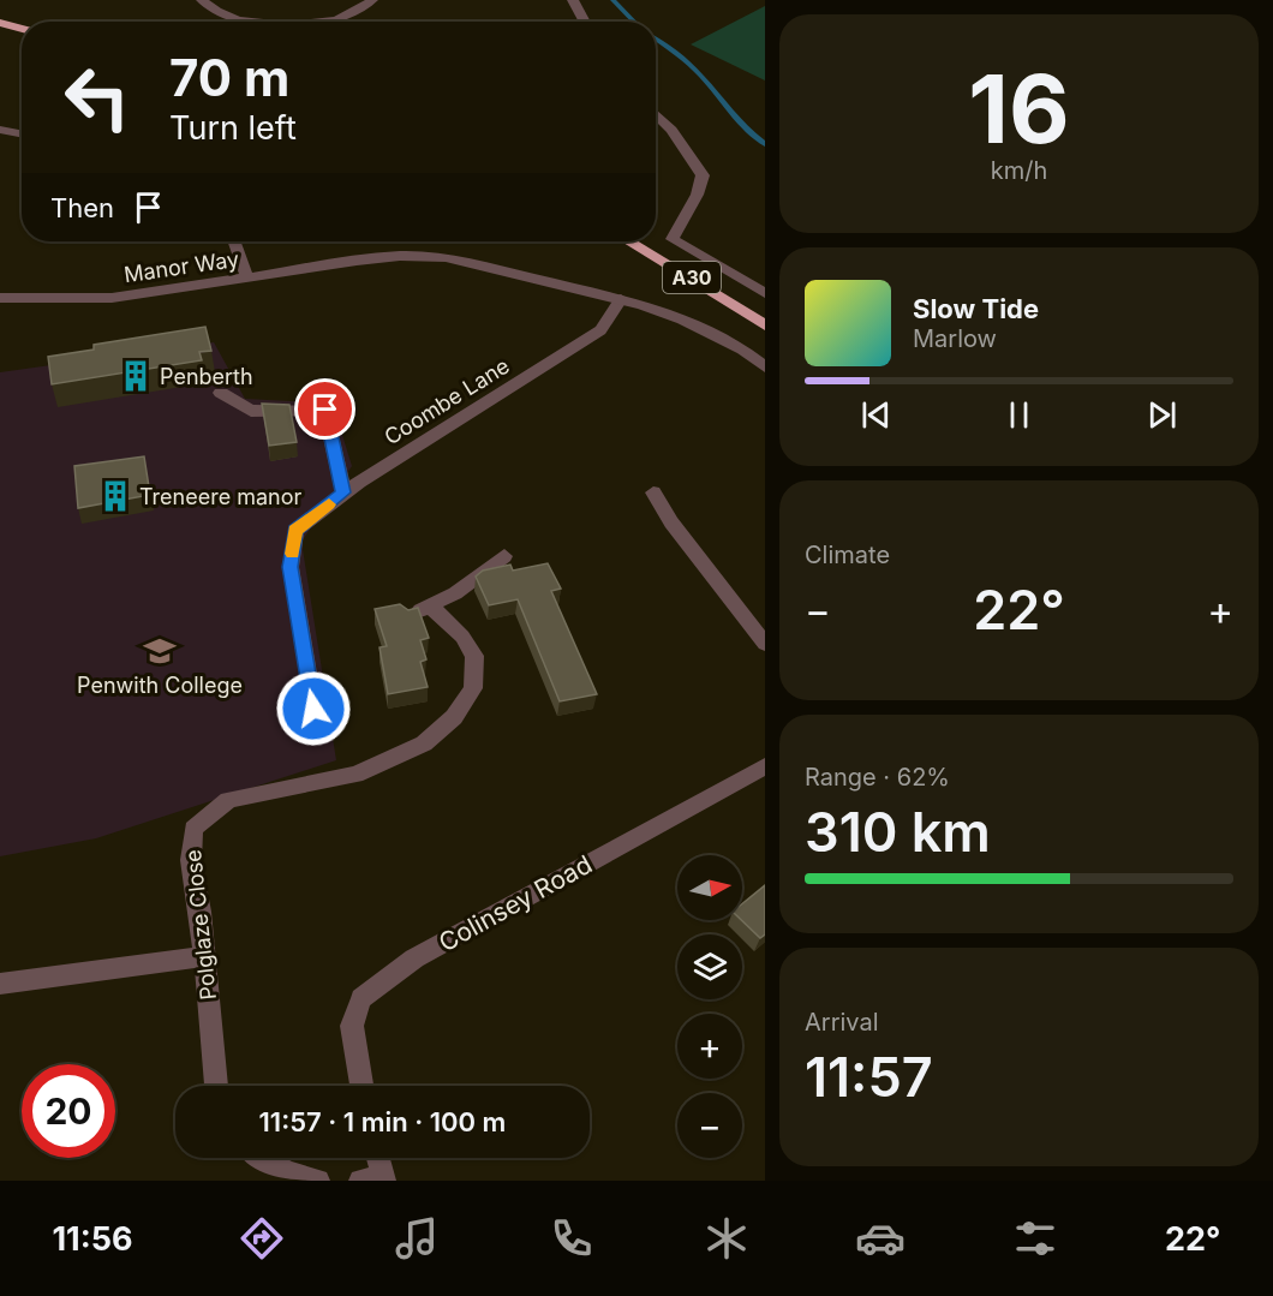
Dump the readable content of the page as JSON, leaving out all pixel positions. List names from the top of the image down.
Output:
{
  "streets": {
    "highway": ["A30"],
    "street": [
      "Manor Way",
      "Coombe Lane",
      "Colinsey Road",
      "Polglaze Close"
    ]
  },
  "crossings": [
    ["Manor Way", "Coombe Lane"]
  ],
  "places": {
    "building": ["Penberth", "Treneere manor"],
    "school or university": ["Penwith College"]
  },
  "north": "right",
  "page": {
    "tile": [
      ["16", "km/h"],
      "Climate",
      ["Range · 62%", "310 km"],
      ["Arrival", "11:57"]
    ],
    "turn": ["70 m", "Turn left"],
    "then": "Then",
    "song": ["Slow Tide", "Marlow"],
    "heat": ["−", "22°", "+"],
    "map_buttons": ["+", "−"],
    "limit": "20",
    "trip": "11:57 · 1 min · 100 m",
    "tabs": ["11:56", "22°"]
  }
}
